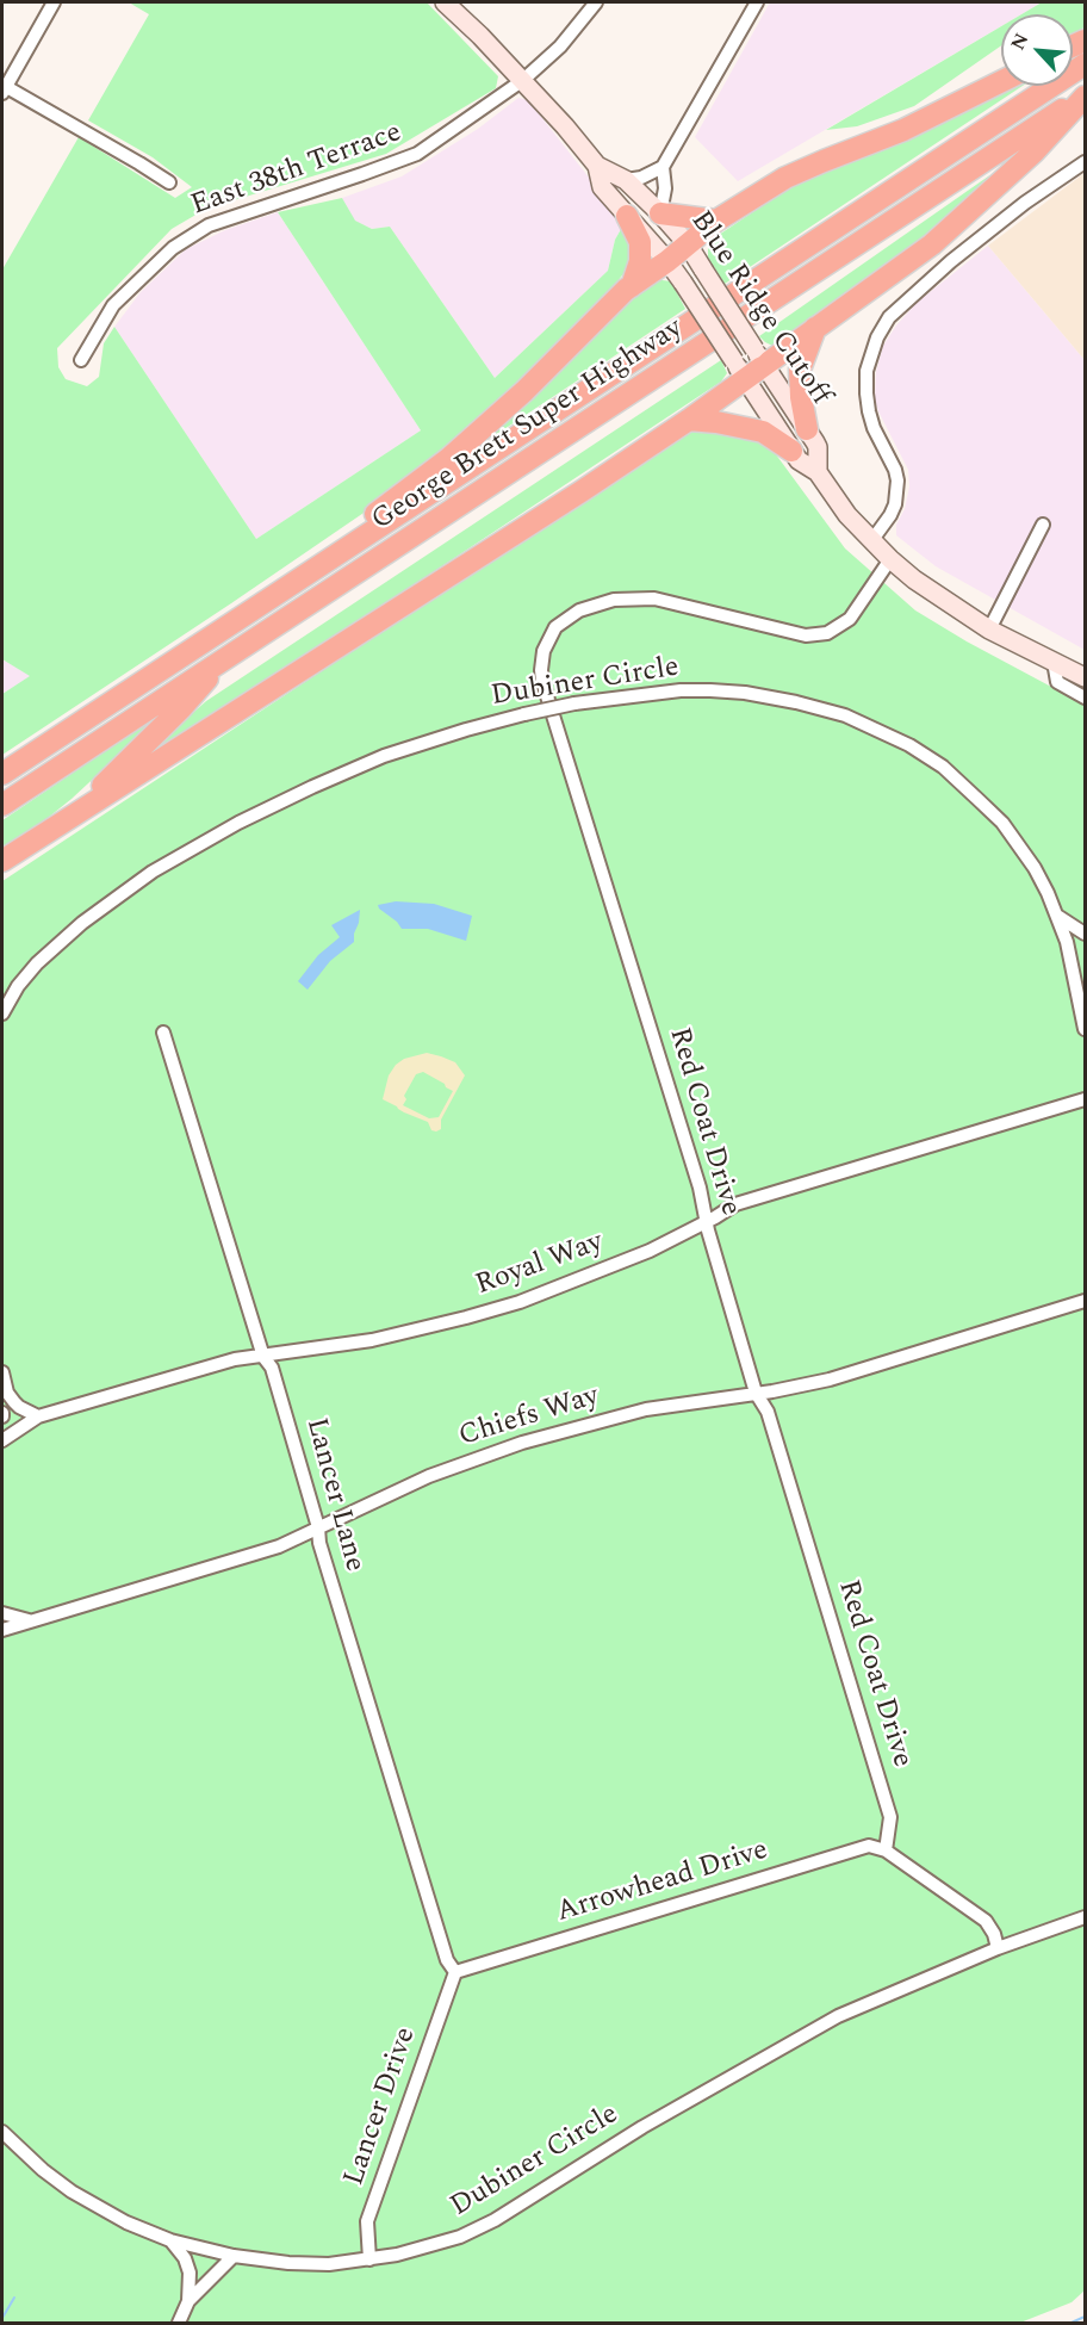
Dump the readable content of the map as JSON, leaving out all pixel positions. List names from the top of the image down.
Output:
{
  "streets": {
    "highway": ["George Brett Super Highway"],
    "main road": ["Blue Ridge Cutoff"],
    "street": [
      "East 38th Terrace",
      "Dubiner Circle",
      "Red Coat Drive",
      "Royal Way",
      "Chiefs Way",
      "Lancer Lane",
      "Arrowhead Drive",
      "Lancer Drive"
    ]
  },
  "crossings": [
    ["East 38th Terrace", "Blue Ridge Cutoff"],
    ["Blue Ridge Cutoff", "Red Coat Drive"],
    ["Dubiner Circle", "Lancer Drive"],
    ["Red Coat Drive", "Royal Way"],
    ["Red Coat Drive", "Chiefs Way"],
    ["Red Coat Drive", "Arrowhead Drive"],
    ["Royal Way", "Lancer Lane"],
    ["Chiefs Way", "Lancer Lane"],
    ["Lancer Lane", "Arrowhead Drive"],
    ["Lancer Lane", "Lancer Drive"],
    ["Arrowhead Drive", "Lancer Drive"]
  ],
  "north": "top left"
}
